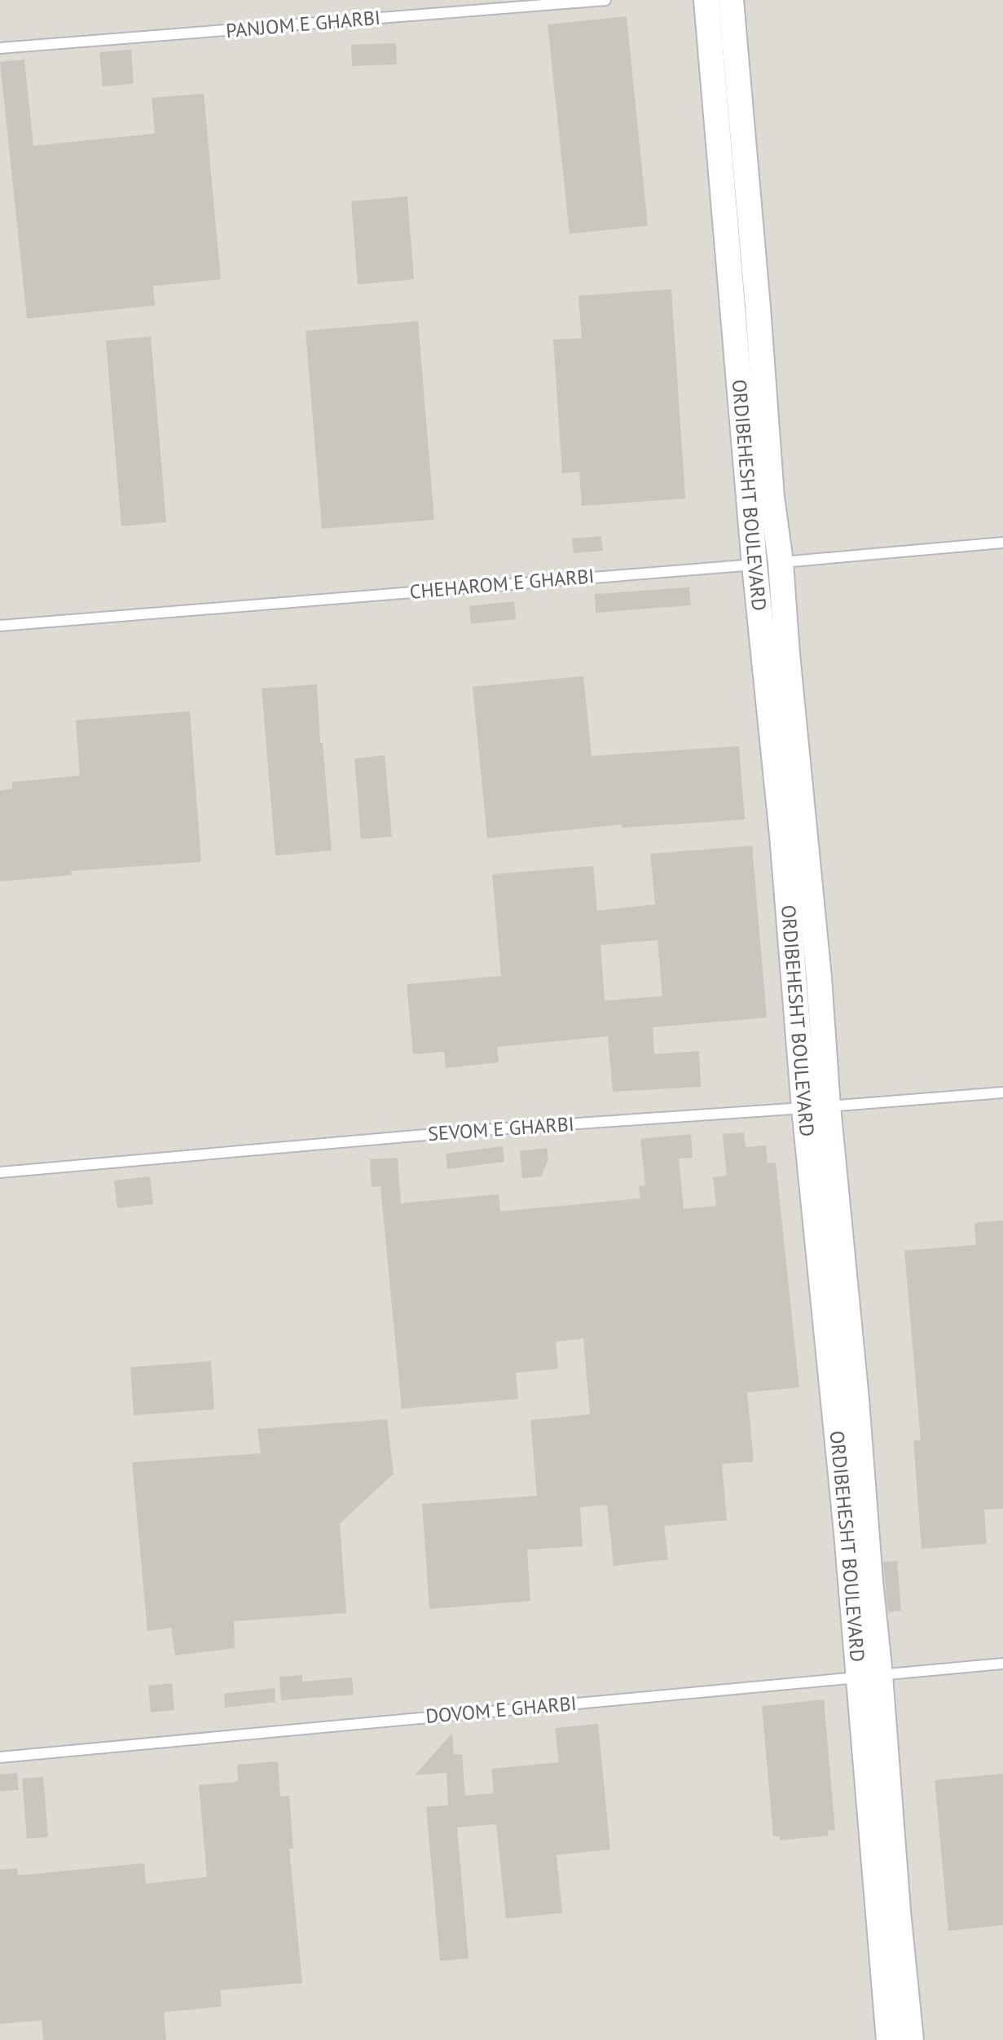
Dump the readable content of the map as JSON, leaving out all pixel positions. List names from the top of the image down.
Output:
{
  "streets": {
    "street": ["ORDIBEHESHT BOULEVARD"],
    "lane": [
      "PANJOM E GHARBI",
      "CHEHAROM E GHARBI",
      "SEVOM E GHARBI",
      "DOVOM E GHARBI"
    ]
  },
  "crossings": [
    ["ORDIBEHESHT BOULEVARD", "CHEHAROM E GHARBI"],
    ["ORDIBEHESHT BOULEVARD", "SEVOM E GHARBI"],
    ["ORDIBEHESHT BOULEVARD", "DOVOM E GHARBI"]
  ]
}
